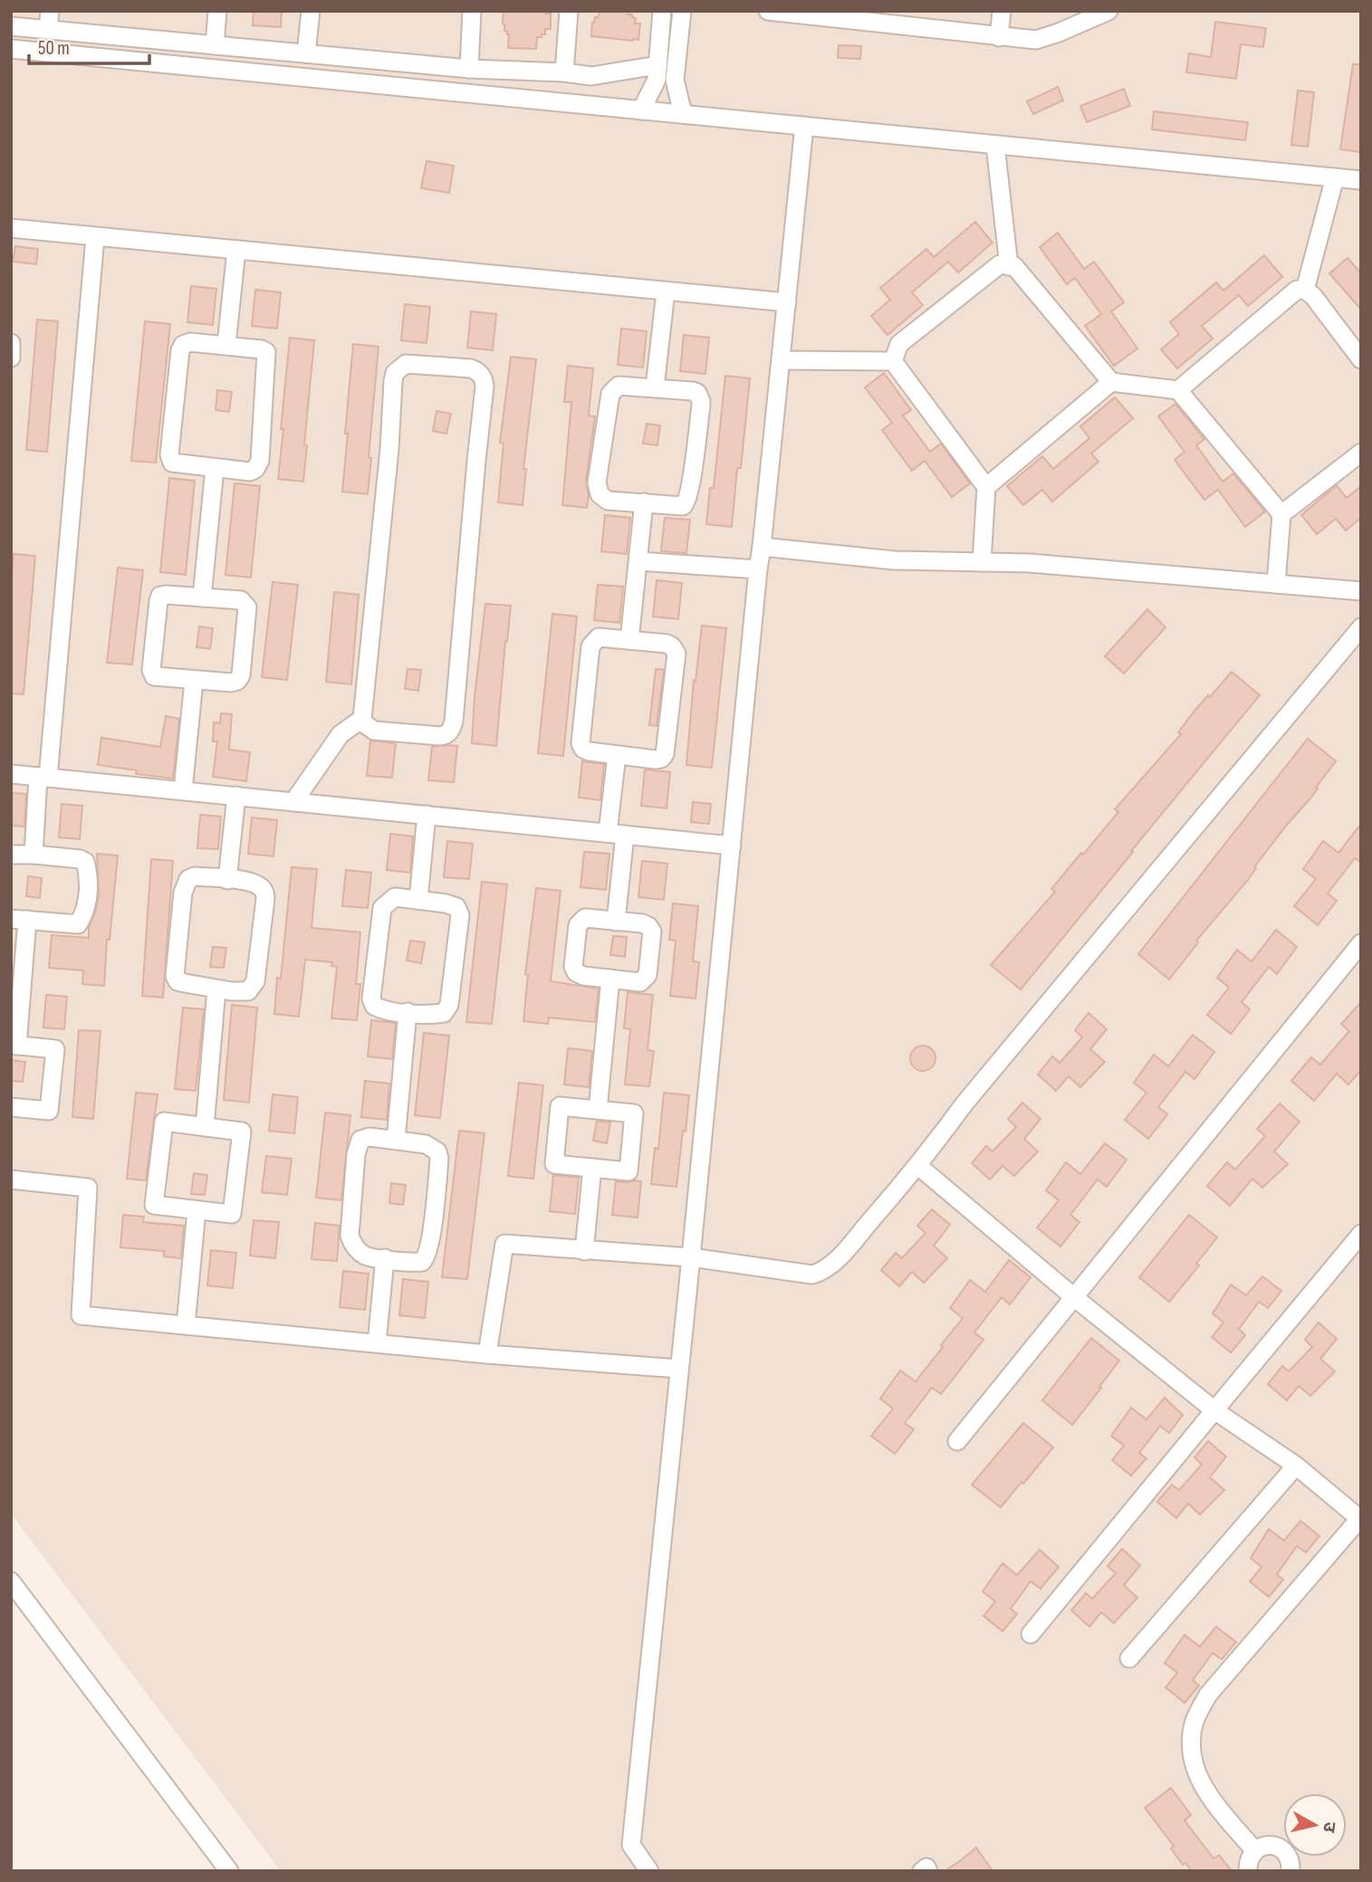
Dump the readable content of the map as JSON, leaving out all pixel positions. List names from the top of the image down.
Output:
{
  "scale_bar": "50 m",
  "north": "right"
}
